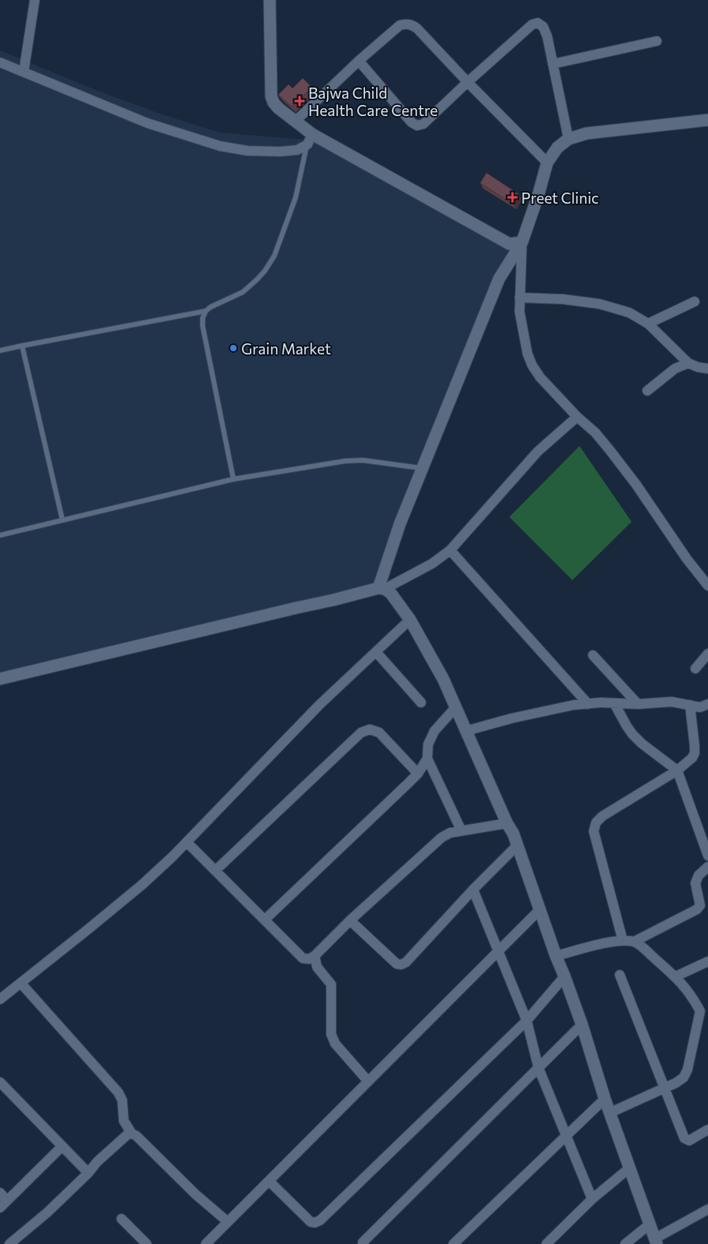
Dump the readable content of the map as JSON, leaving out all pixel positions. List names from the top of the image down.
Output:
{
  "places": {
    "health": ["Bajwa Child Health Care Centre", "Preet Clinic"],
    "other": ["Grain Market"]
  }
}
